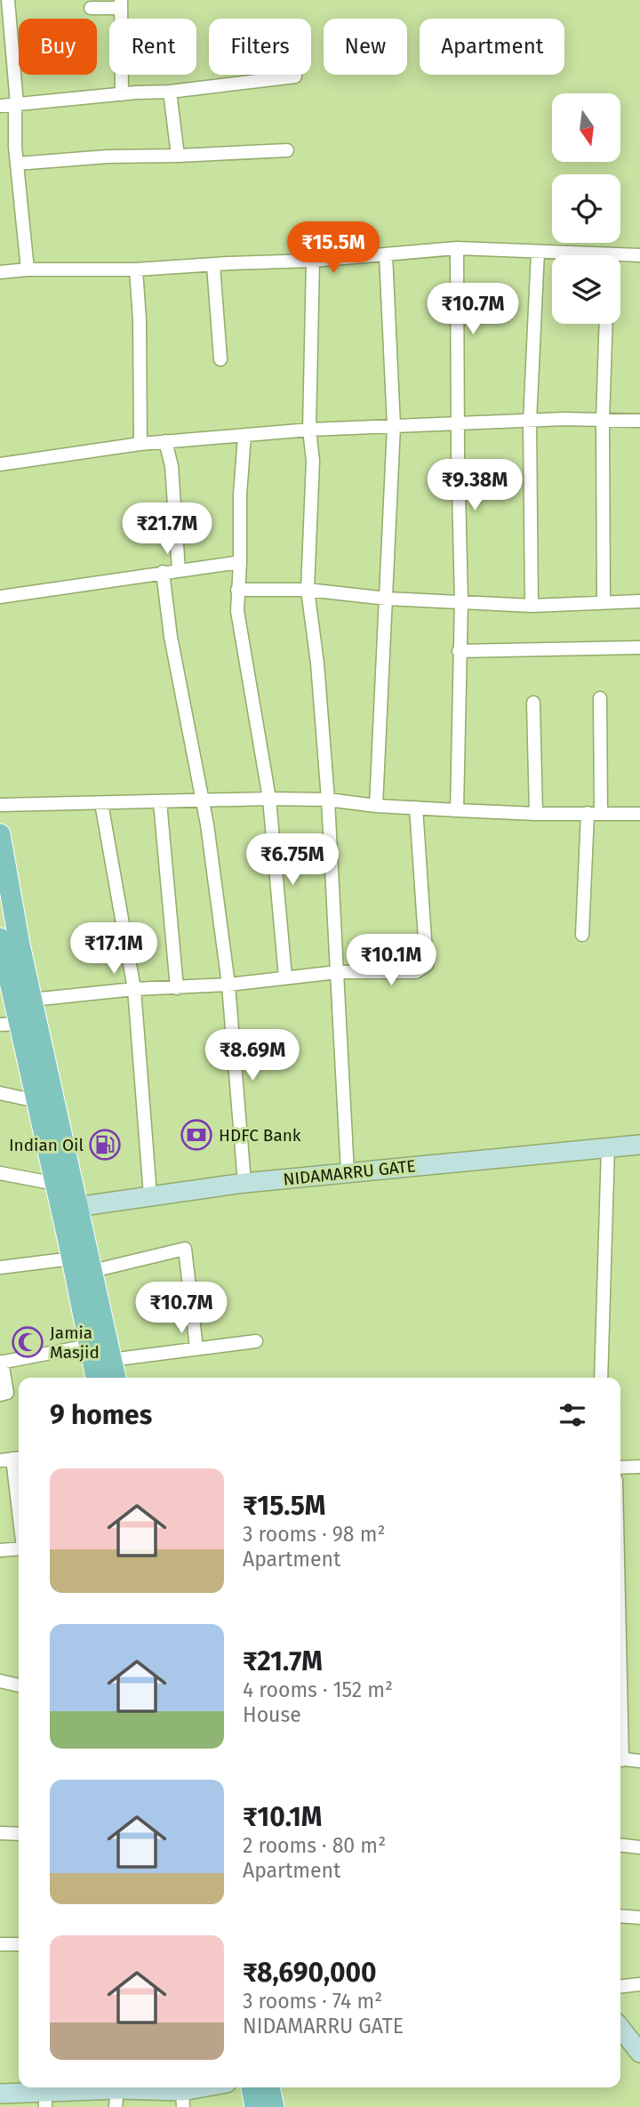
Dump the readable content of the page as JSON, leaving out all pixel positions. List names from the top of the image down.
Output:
{
  "streets": {
    "main road": ["NIDAMARRU GATE"]
  },
  "places": {
    "bank": ["HDFC Bank"],
    "fuel station": ["Indian Oil"],
    "mosque": ["Jamia Masjid"]
  },
  "north": "bottom",
  "page": {
    "chip": [
      "Buy",
      "Rent",
      "Filters",
      "New",
      "Apartment"
    ],
    "price": [
      "₹15.5M",
      "₹10.7M",
      "₹9.38M",
      "₹21.7M",
      "₹6.75M",
      "₹17.1M",
      "₹10.1M",
      "₹8.69M",
      "₹10.7M"
    ],
    "heading": "9 homes",
    "list": [
      {
        "name": "₹15.5M",
        "note": "3 rooms · 98 m² · Apartment"
      },
      {
        "name": "₹21.7M",
        "note": "4 rooms · 152 m² · House"
      },
      {
        "name": "₹10.1M",
        "note": "2 rooms · 80 m² · Apartment"
      },
      {
        "name": "₹8,690,000",
        "note": "3 rooms · 74 m² · NIDAMARRU GATE"
      }
    ]
  }
}
